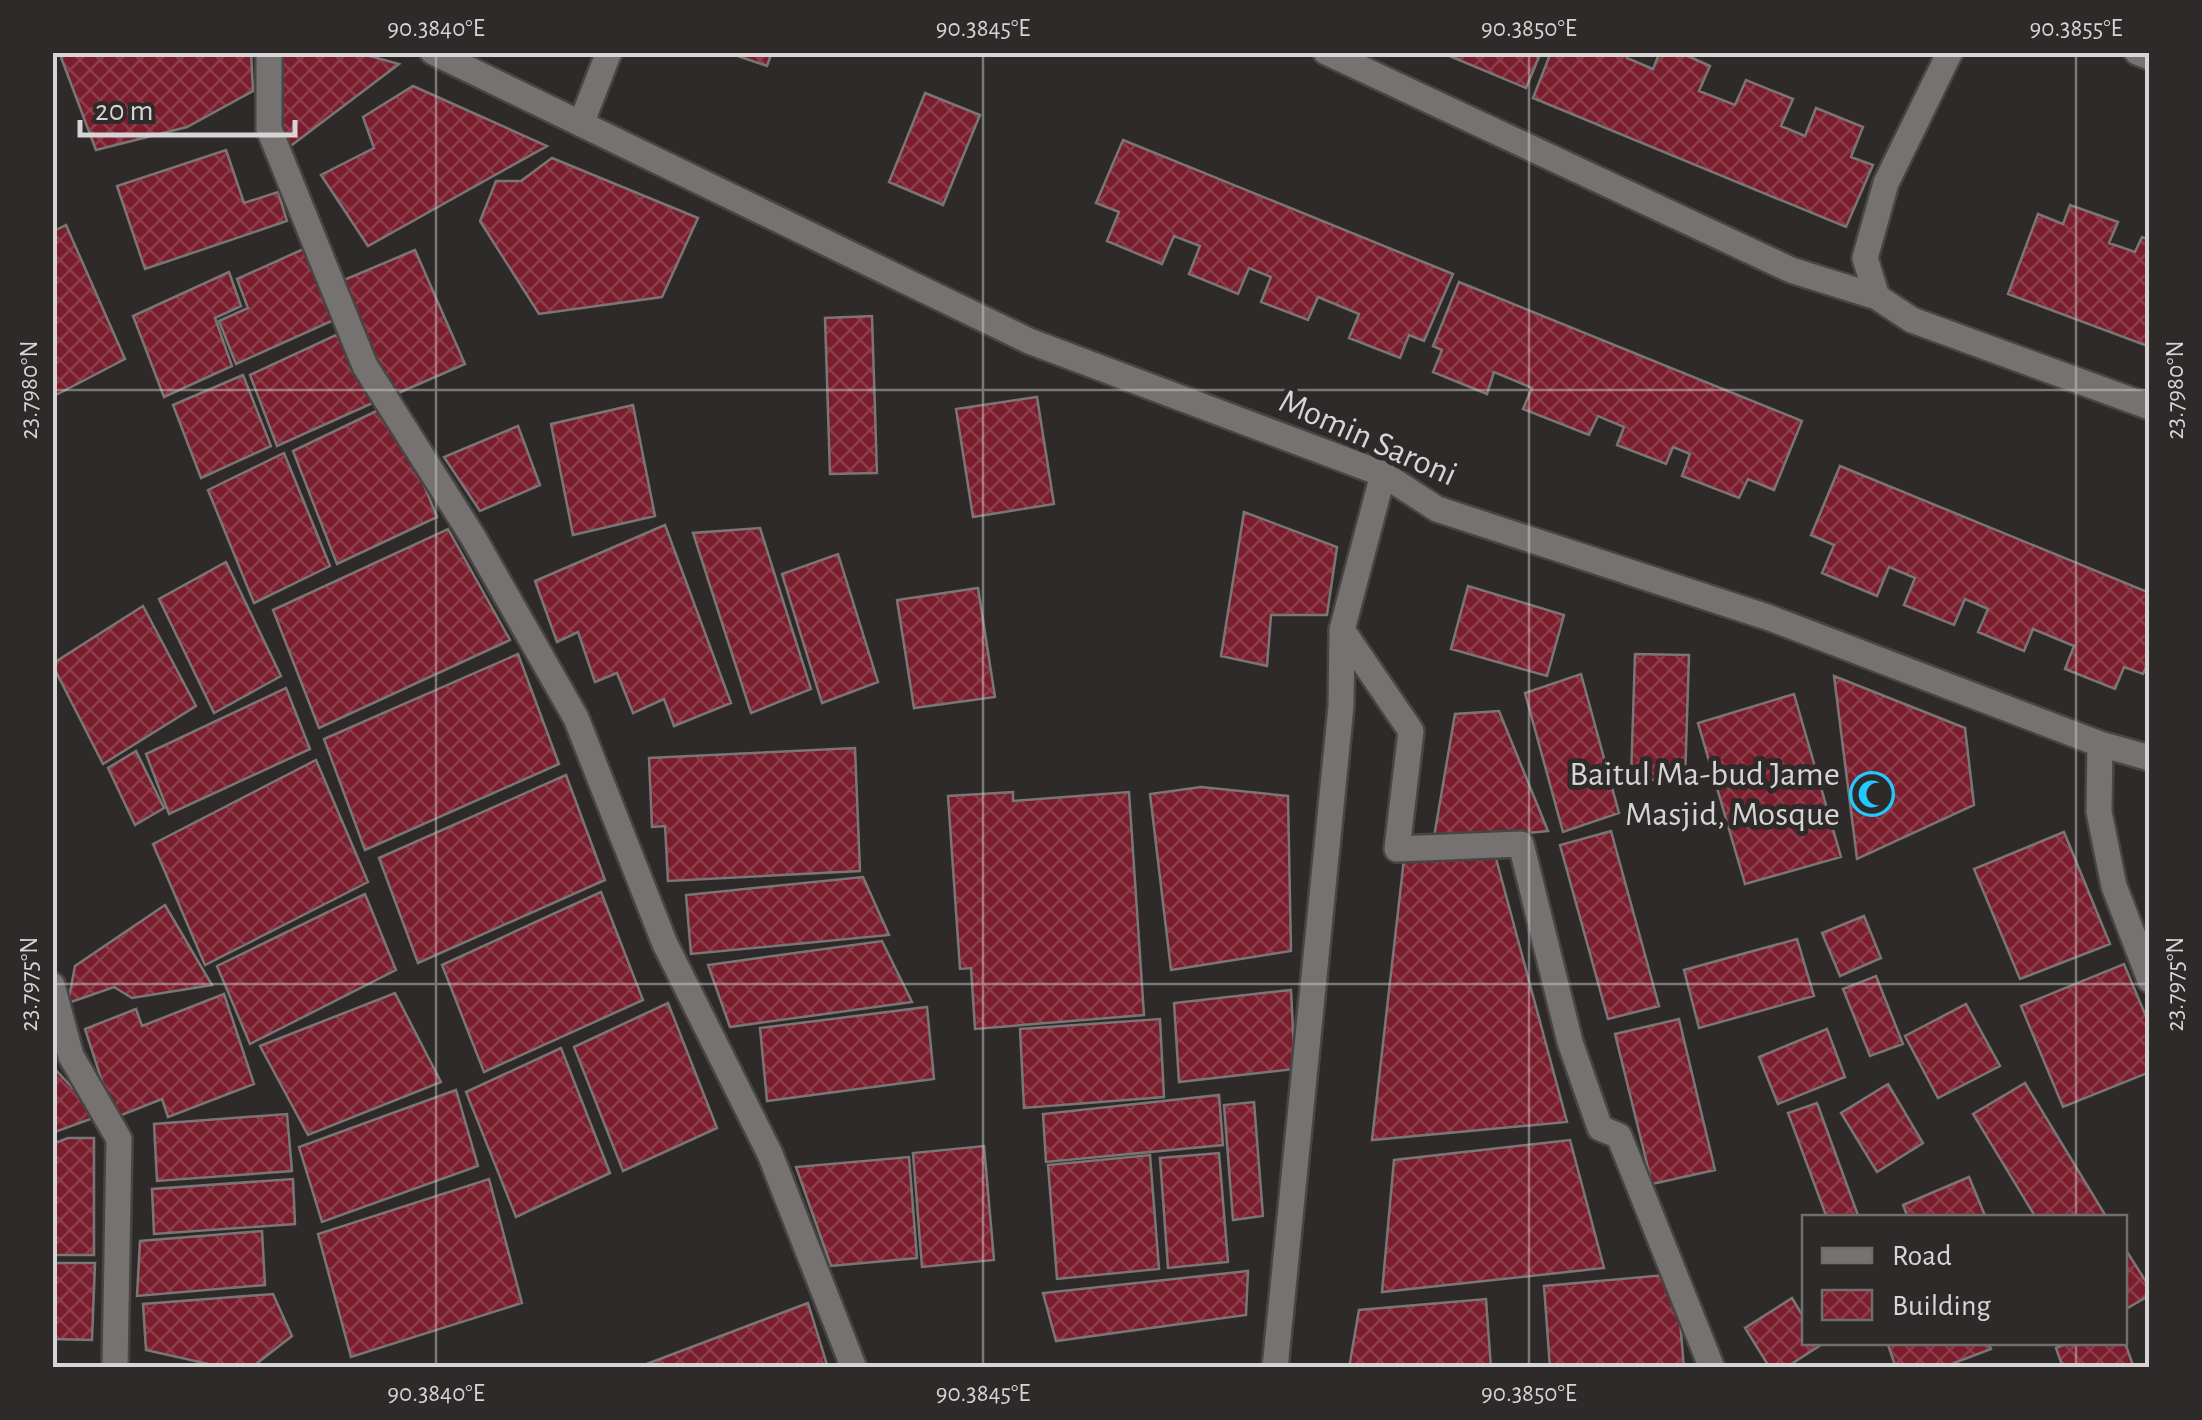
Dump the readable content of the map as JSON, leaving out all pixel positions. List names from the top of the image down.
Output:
{
  "streets": {
    "street": ["Momin Saroni"]
  },
  "places": {
    "mosque": ["Baitul Ma-bud Jame Masjid, Mosque"]
  },
  "legend": ["Road", "Building"],
  "scale_bar": "20 m",
  "coordinates": [
    "90.3840°E",
    "90.3845°E",
    "90.3850°E",
    "90.3855°E",
    "23.7980°N",
    "23.7975°N"
  ]
}
